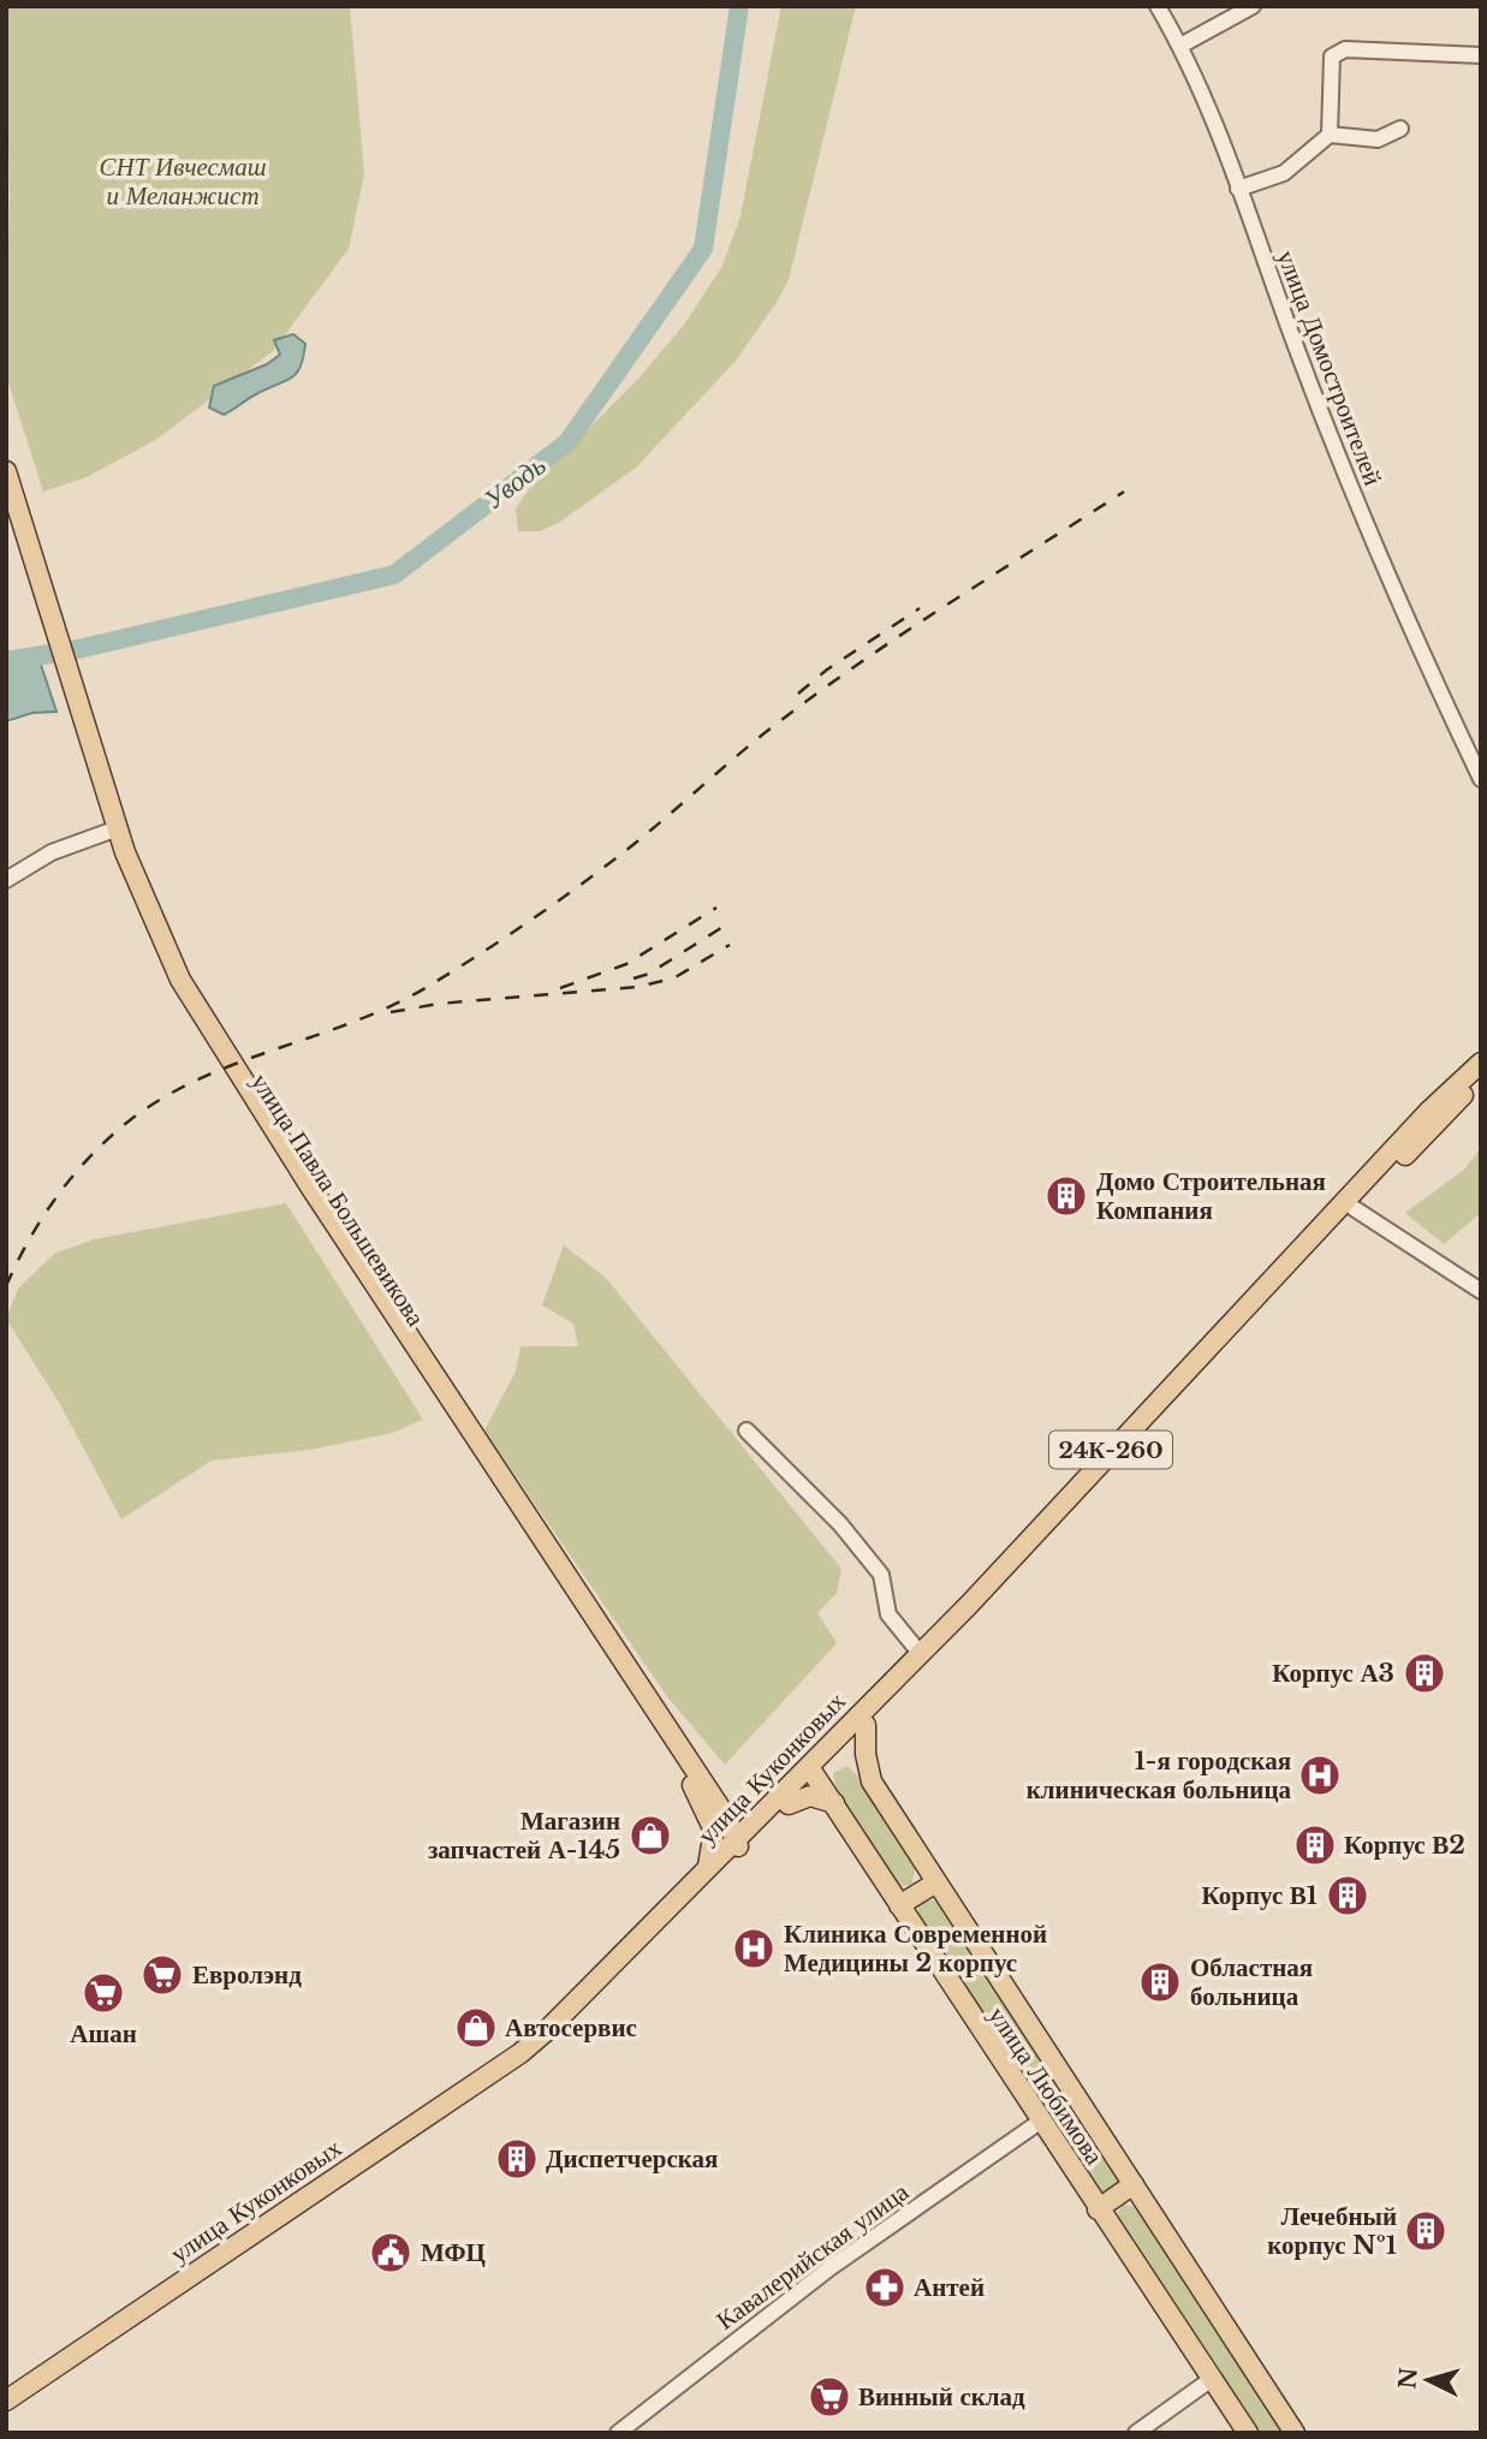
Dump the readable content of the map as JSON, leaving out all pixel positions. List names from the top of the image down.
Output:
{
  "streets": {
    "main road": [
      "улица Павла Большевикова",
      "24К-260",
      "улица Куконковых",
      "улица Любимова"
    ],
    "street": ["улица Домостроителей", "Кавалерийская улица"]
  },
  "crossings": [
    ["улица Павла Большевикова", "улица Куконковых"],
    ["улица Куконковых", "улица Любимова"],
    ["улица Любимова", "Кавалерийская улица"]
  ],
  "water": ["Уводь"],
  "parks": ["СНТ Ивчесмаш и Меланжист"],
  "places": {
    "building": [
      "Домо Строительная Компания",
      "Корпус А3",
      "Корпус В2",
      "Корпус В1",
      "Областная больница",
      "Диспетчерская",
      "Лечебный корпус №1"
    ],
    "hospital": ["1-я городская клиническая больница", "Клиника Современной Медицины 2 корпус"],
    "shop": ["Магазин запчастей А-145", "Автосервис"],
    "supermarket": ["Евролэнд", "Ашан", "Винный склад"],
    "public building": ["МФЦ"],
    "pharmacy": ["Антей"]
  },
  "north": "left"
}
